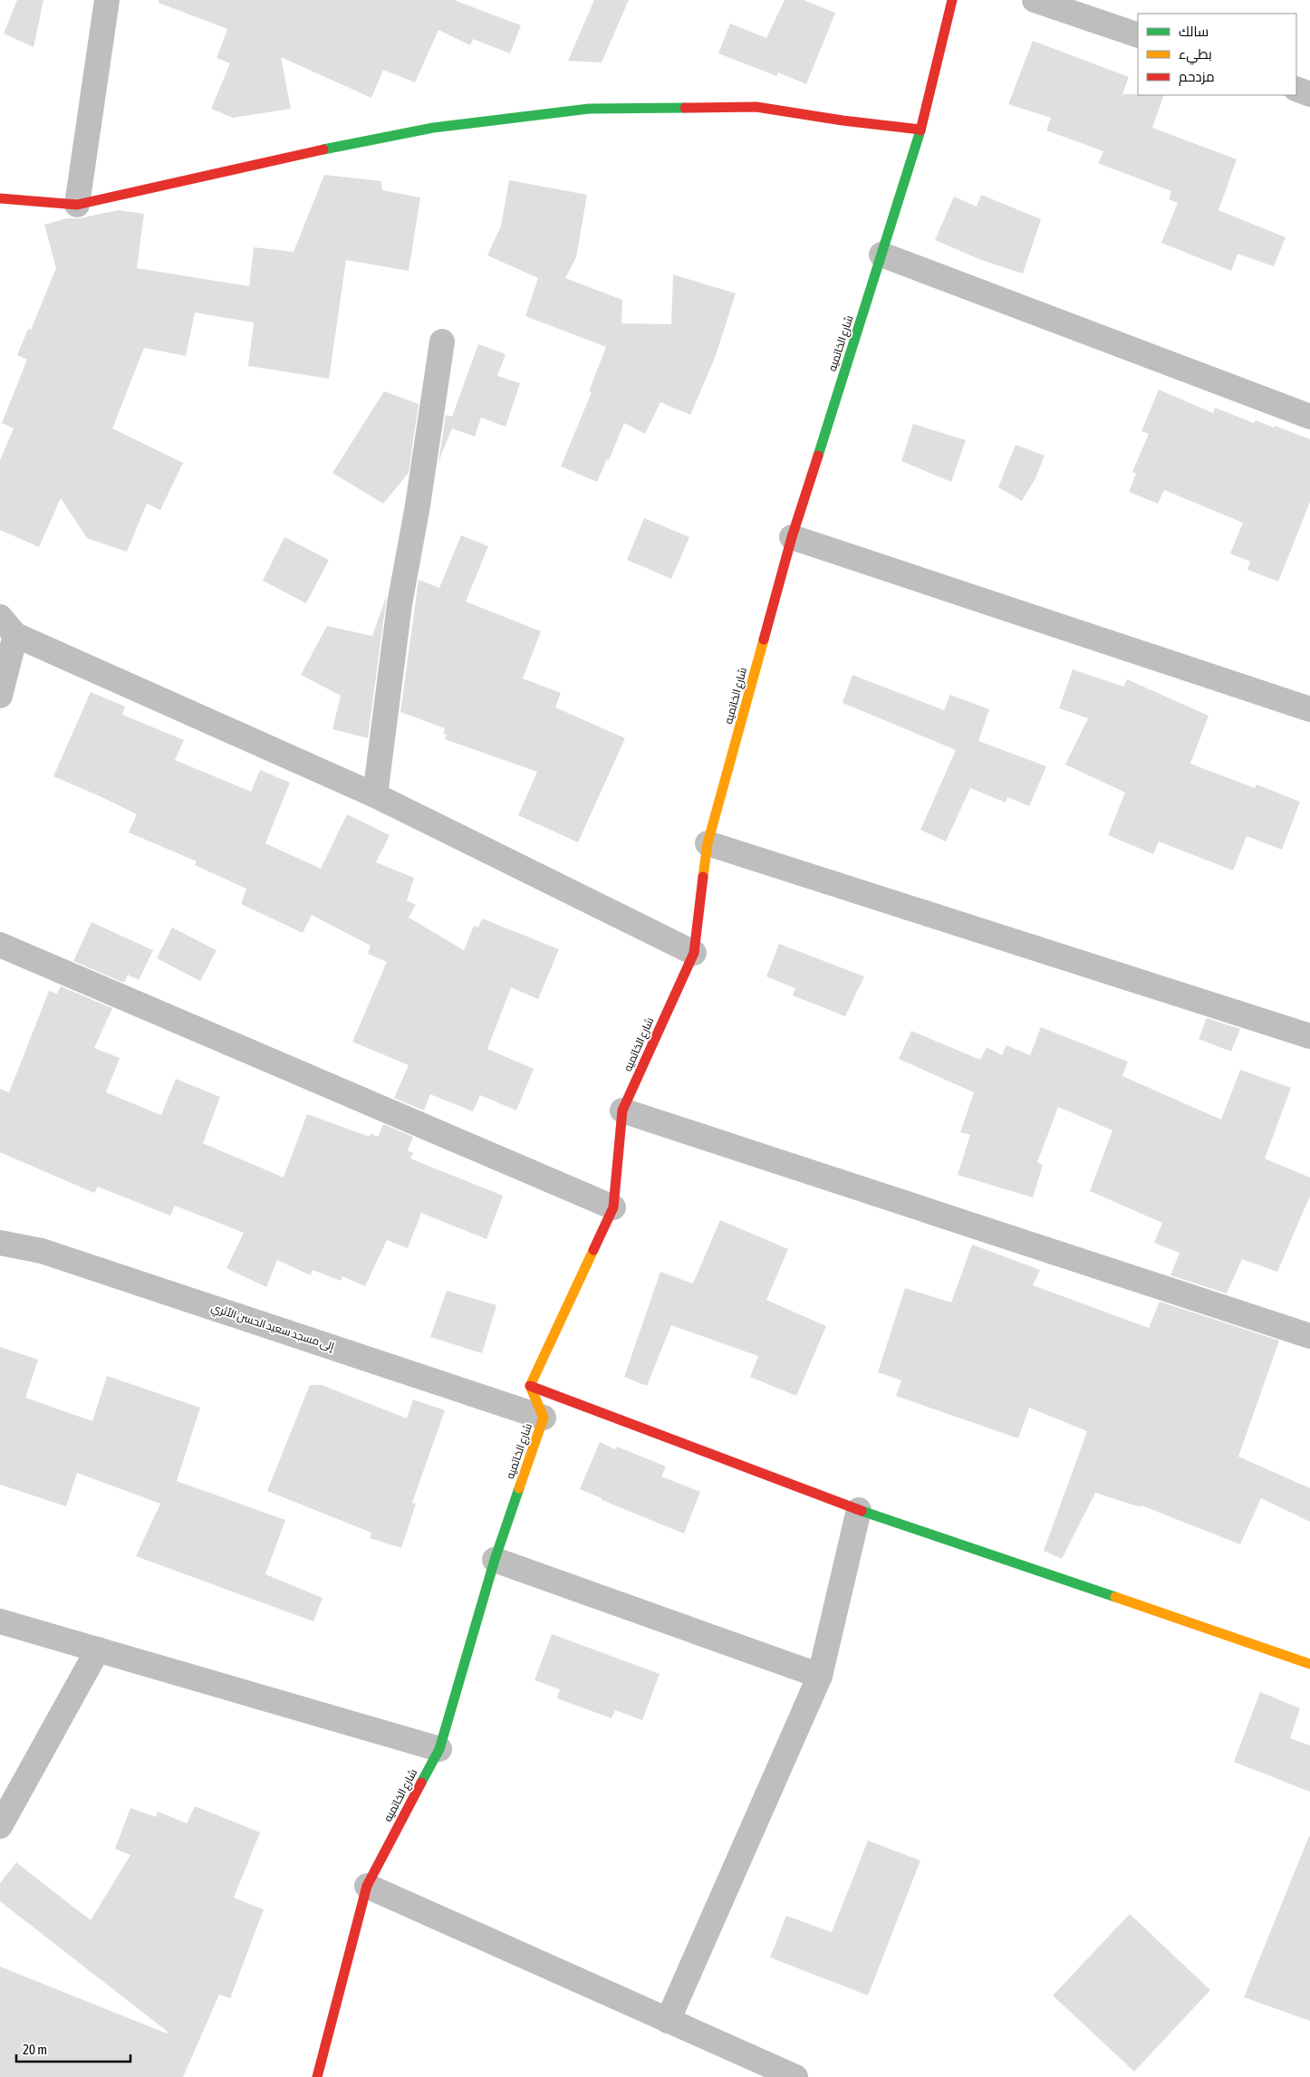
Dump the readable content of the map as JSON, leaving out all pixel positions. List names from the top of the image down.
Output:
{
  "streets": {
    "street": ["شارع الخاتميه", "إلى مسجد سعيد الحسن الأثري"]
  },
  "crossings": [
    ["شارع الخاتميه", "إلى مسجد سعيد الحسن الأثري"]
  ],
  "legend": ["سالك", "بطيء", "مزدحم"],
  "scale_bar": "20 m"
}
